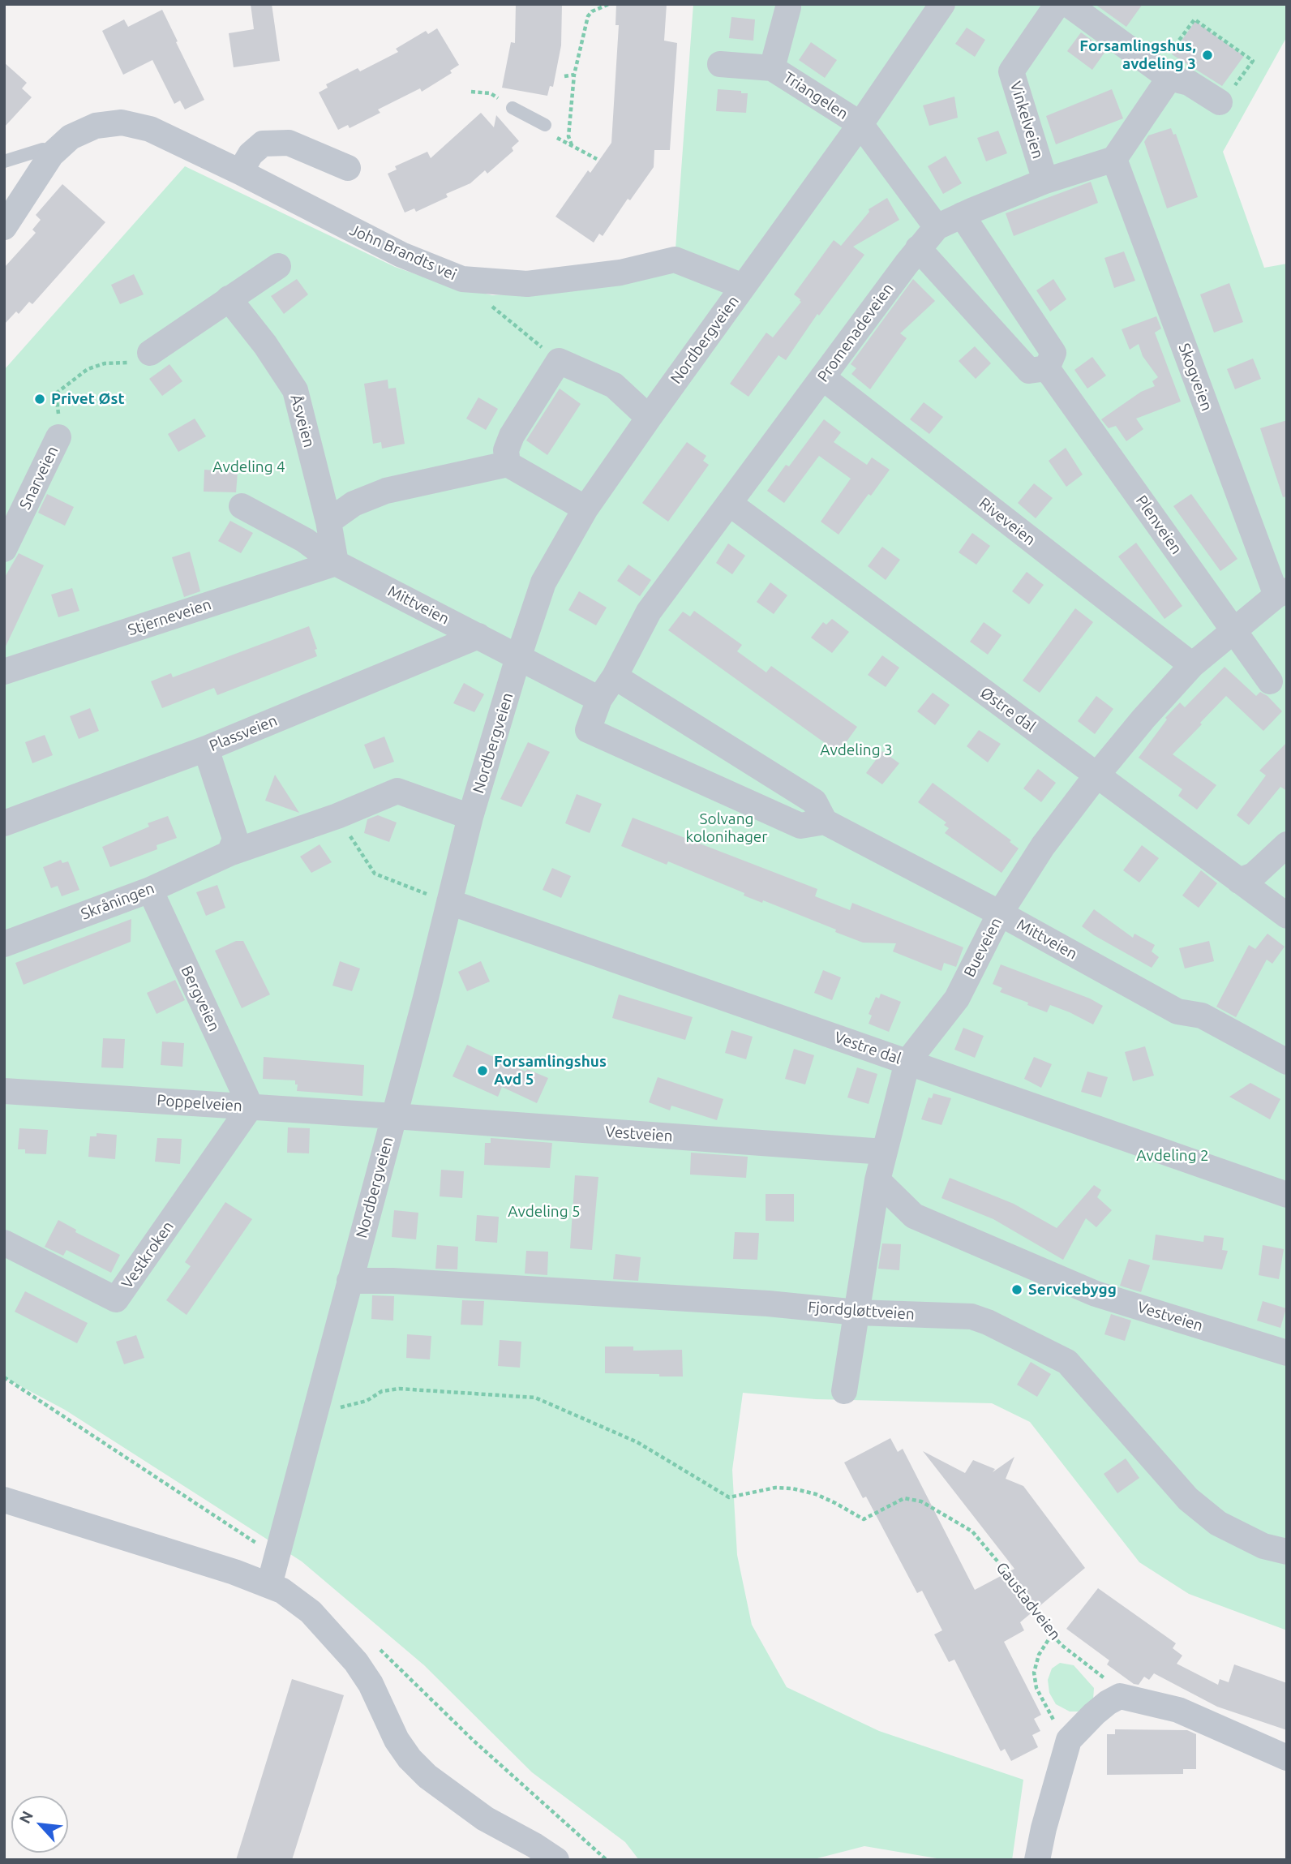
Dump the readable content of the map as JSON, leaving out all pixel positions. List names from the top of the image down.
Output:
{
  "streets": {
    "street": [
      "Triangelen",
      "Vinkelveien",
      "John Brandts vei",
      "Promenadeveien",
      "Nordbergveien",
      "Skogveien",
      "Åsveien",
      "Snarveien",
      "Riveveien",
      "Plenveien",
      "Mittveien",
      "Stjerneveien",
      "Østre dal",
      "Plassveien",
      "Skråningen",
      "Bueveien",
      "Bergveien",
      "Vestre dal",
      "Poppelveien",
      "Vestveien",
      "Vestkroken",
      "Fjordgløttveien"
    ],
    "path": ["Gaustadveien"]
  },
  "crossings": [
    ["Triangelen", "Nordbergveien"],
    ["Vinkelveien", "Promenadeveien"],
    ["John Brandts vei", "Nordbergveien"],
    ["Promenadeveien", "Skogveien"],
    ["Promenadeveien", "Riveveien"],
    ["Promenadeveien", "Mittveien"],
    ["Promenadeveien", "Østre dal"],
    ["Nordbergveien", "Mittveien"],
    ["Nordbergveien", "Skråningen"],
    ["Nordbergveien", "Vestre dal"],
    ["Nordbergveien", "Poppelveien"],
    ["Nordbergveien", "Vestveien"],
    ["Nordbergveien", "Fjordgløttveien"],
    ["Nordbergveien", "Gaustadveien"],
    ["Skogveien", "Bueveien"],
    ["Åsveien", "Mittveien"],
    ["Åsveien", "Stjerneveien"],
    ["Riveveien", "Bueveien"],
    ["Plenveien", "Bueveien"],
    ["Mittveien", "Stjerneveien"],
    ["Mittveien", "Plassveien"],
    ["Mittveien", "Bueveien"],
    ["Østre dal", "Bueveien"],
    ["Skråningen", "Bergveien"],
    ["Bueveien", "Vestre dal"],
    ["Bueveien", "Vestveien"],
    ["Bueveien", "Fjordgløttveien"],
    ["Bergveien", "Poppelveien"],
    ["Bergveien", "Vestkroken"],
    ["Poppelveien", "Vestveien"],
    ["Poppelveien", "Vestkroken"]
  ],
  "parks": [
    "Avdeling 4",
    "Avdeling 3",
    "Solvang kolonihager",
    "Avdeling 2",
    "Avdeling 5"
  ],
  "places": [
    "Forsamlingshus, avdeling 3",
    "Privet Øst",
    "Forsamlingshus Avd 5",
    "Servicebygg"
  ],
  "north": "top left"
}
